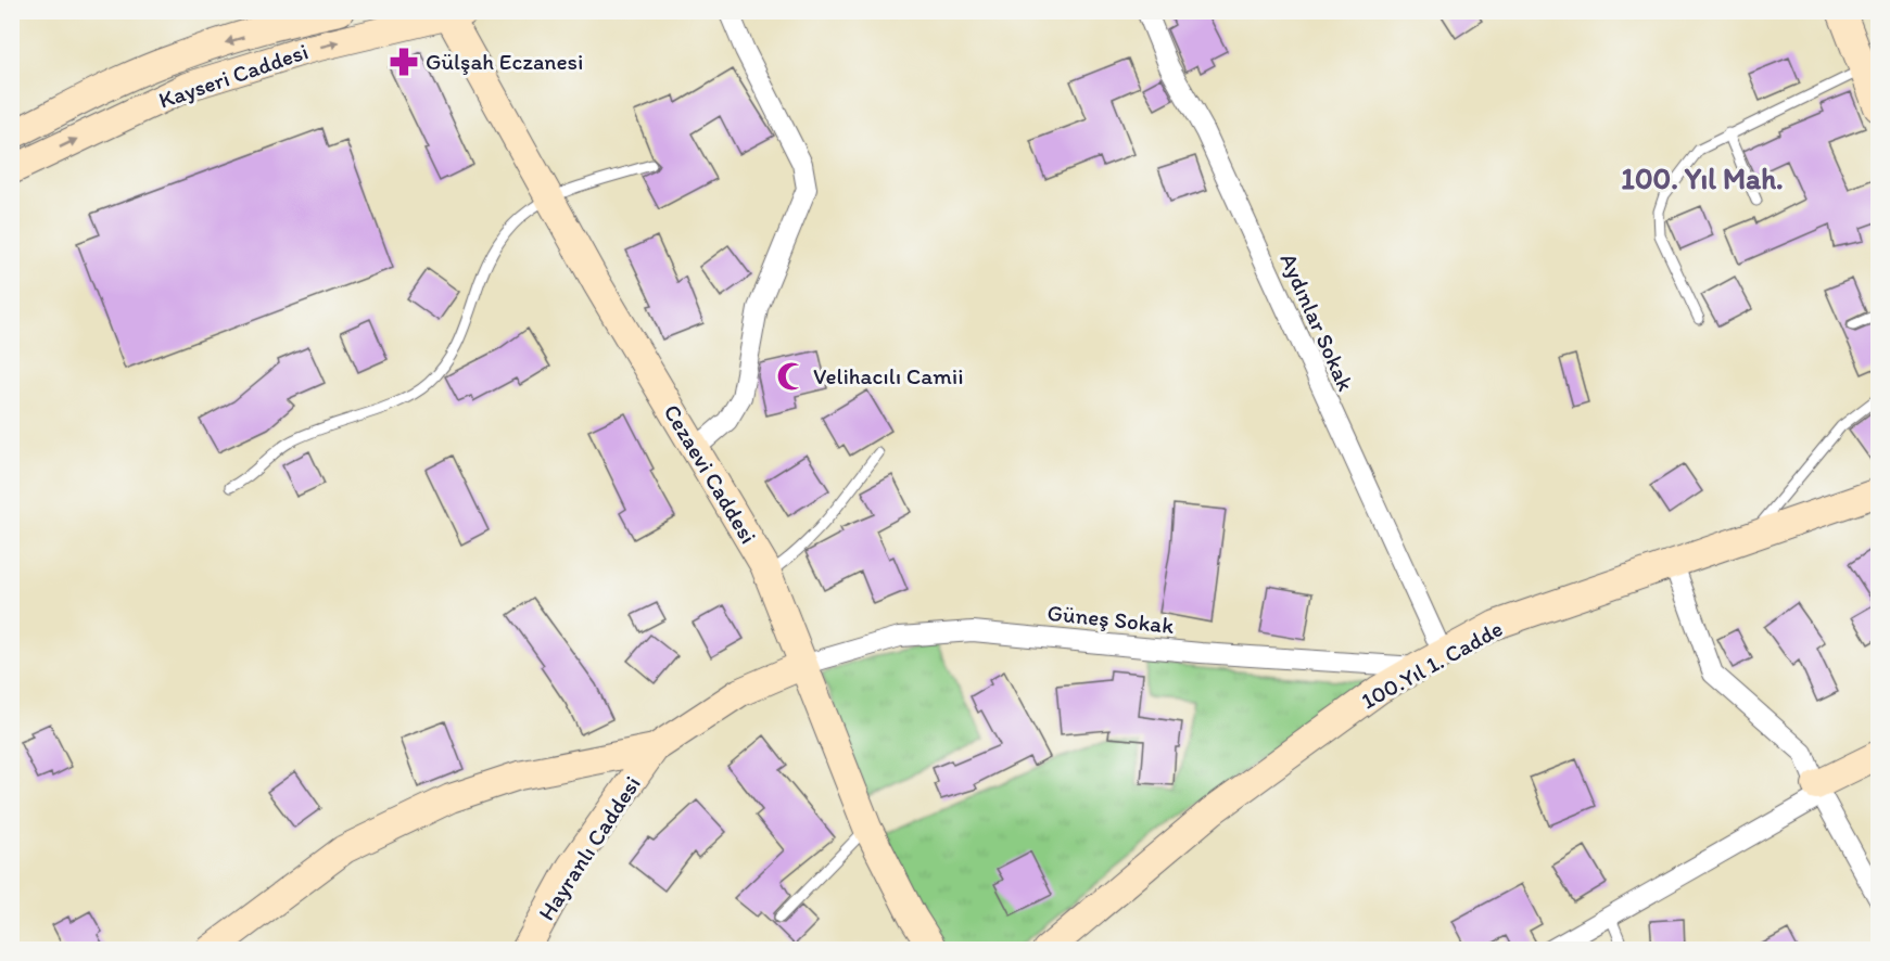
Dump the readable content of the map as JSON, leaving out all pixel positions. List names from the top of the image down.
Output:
{
  "streets": {
    "street": [
      "Kayseri Caddesi",
      "Aydınlar Sokak",
      "Cezaevi Caddesi",
      "Güneş Sokak",
      "100.Yıl 1. Cadde",
      "Hayranlı Caddesi"
    ]
  },
  "crossings": [
    ["Kayseri Caddesi", "Cezaevi Caddesi"],
    ["Aydınlar Sokak", "100.Yıl 1. Cadde"],
    ["Cezaevi Caddesi", "Güneş Sokak"],
    ["Güneş Sokak", "100.Yıl 1. Cadde"]
  ],
  "districts": ["100. Yıl Mah."],
  "places": {
    "pharmacy": ["Gülşah Eczanesi"],
    "mosque": ["Velihacılı Camii"]
  }
}
